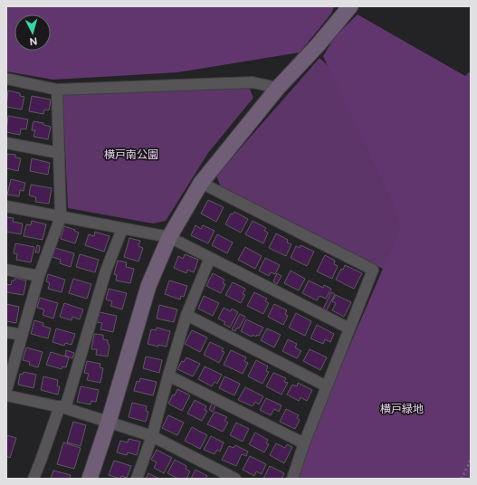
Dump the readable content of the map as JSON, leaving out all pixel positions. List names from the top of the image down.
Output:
{
  "parks": ["横戸南公園", "横戸緑地"],
  "north": "bottom"
}
